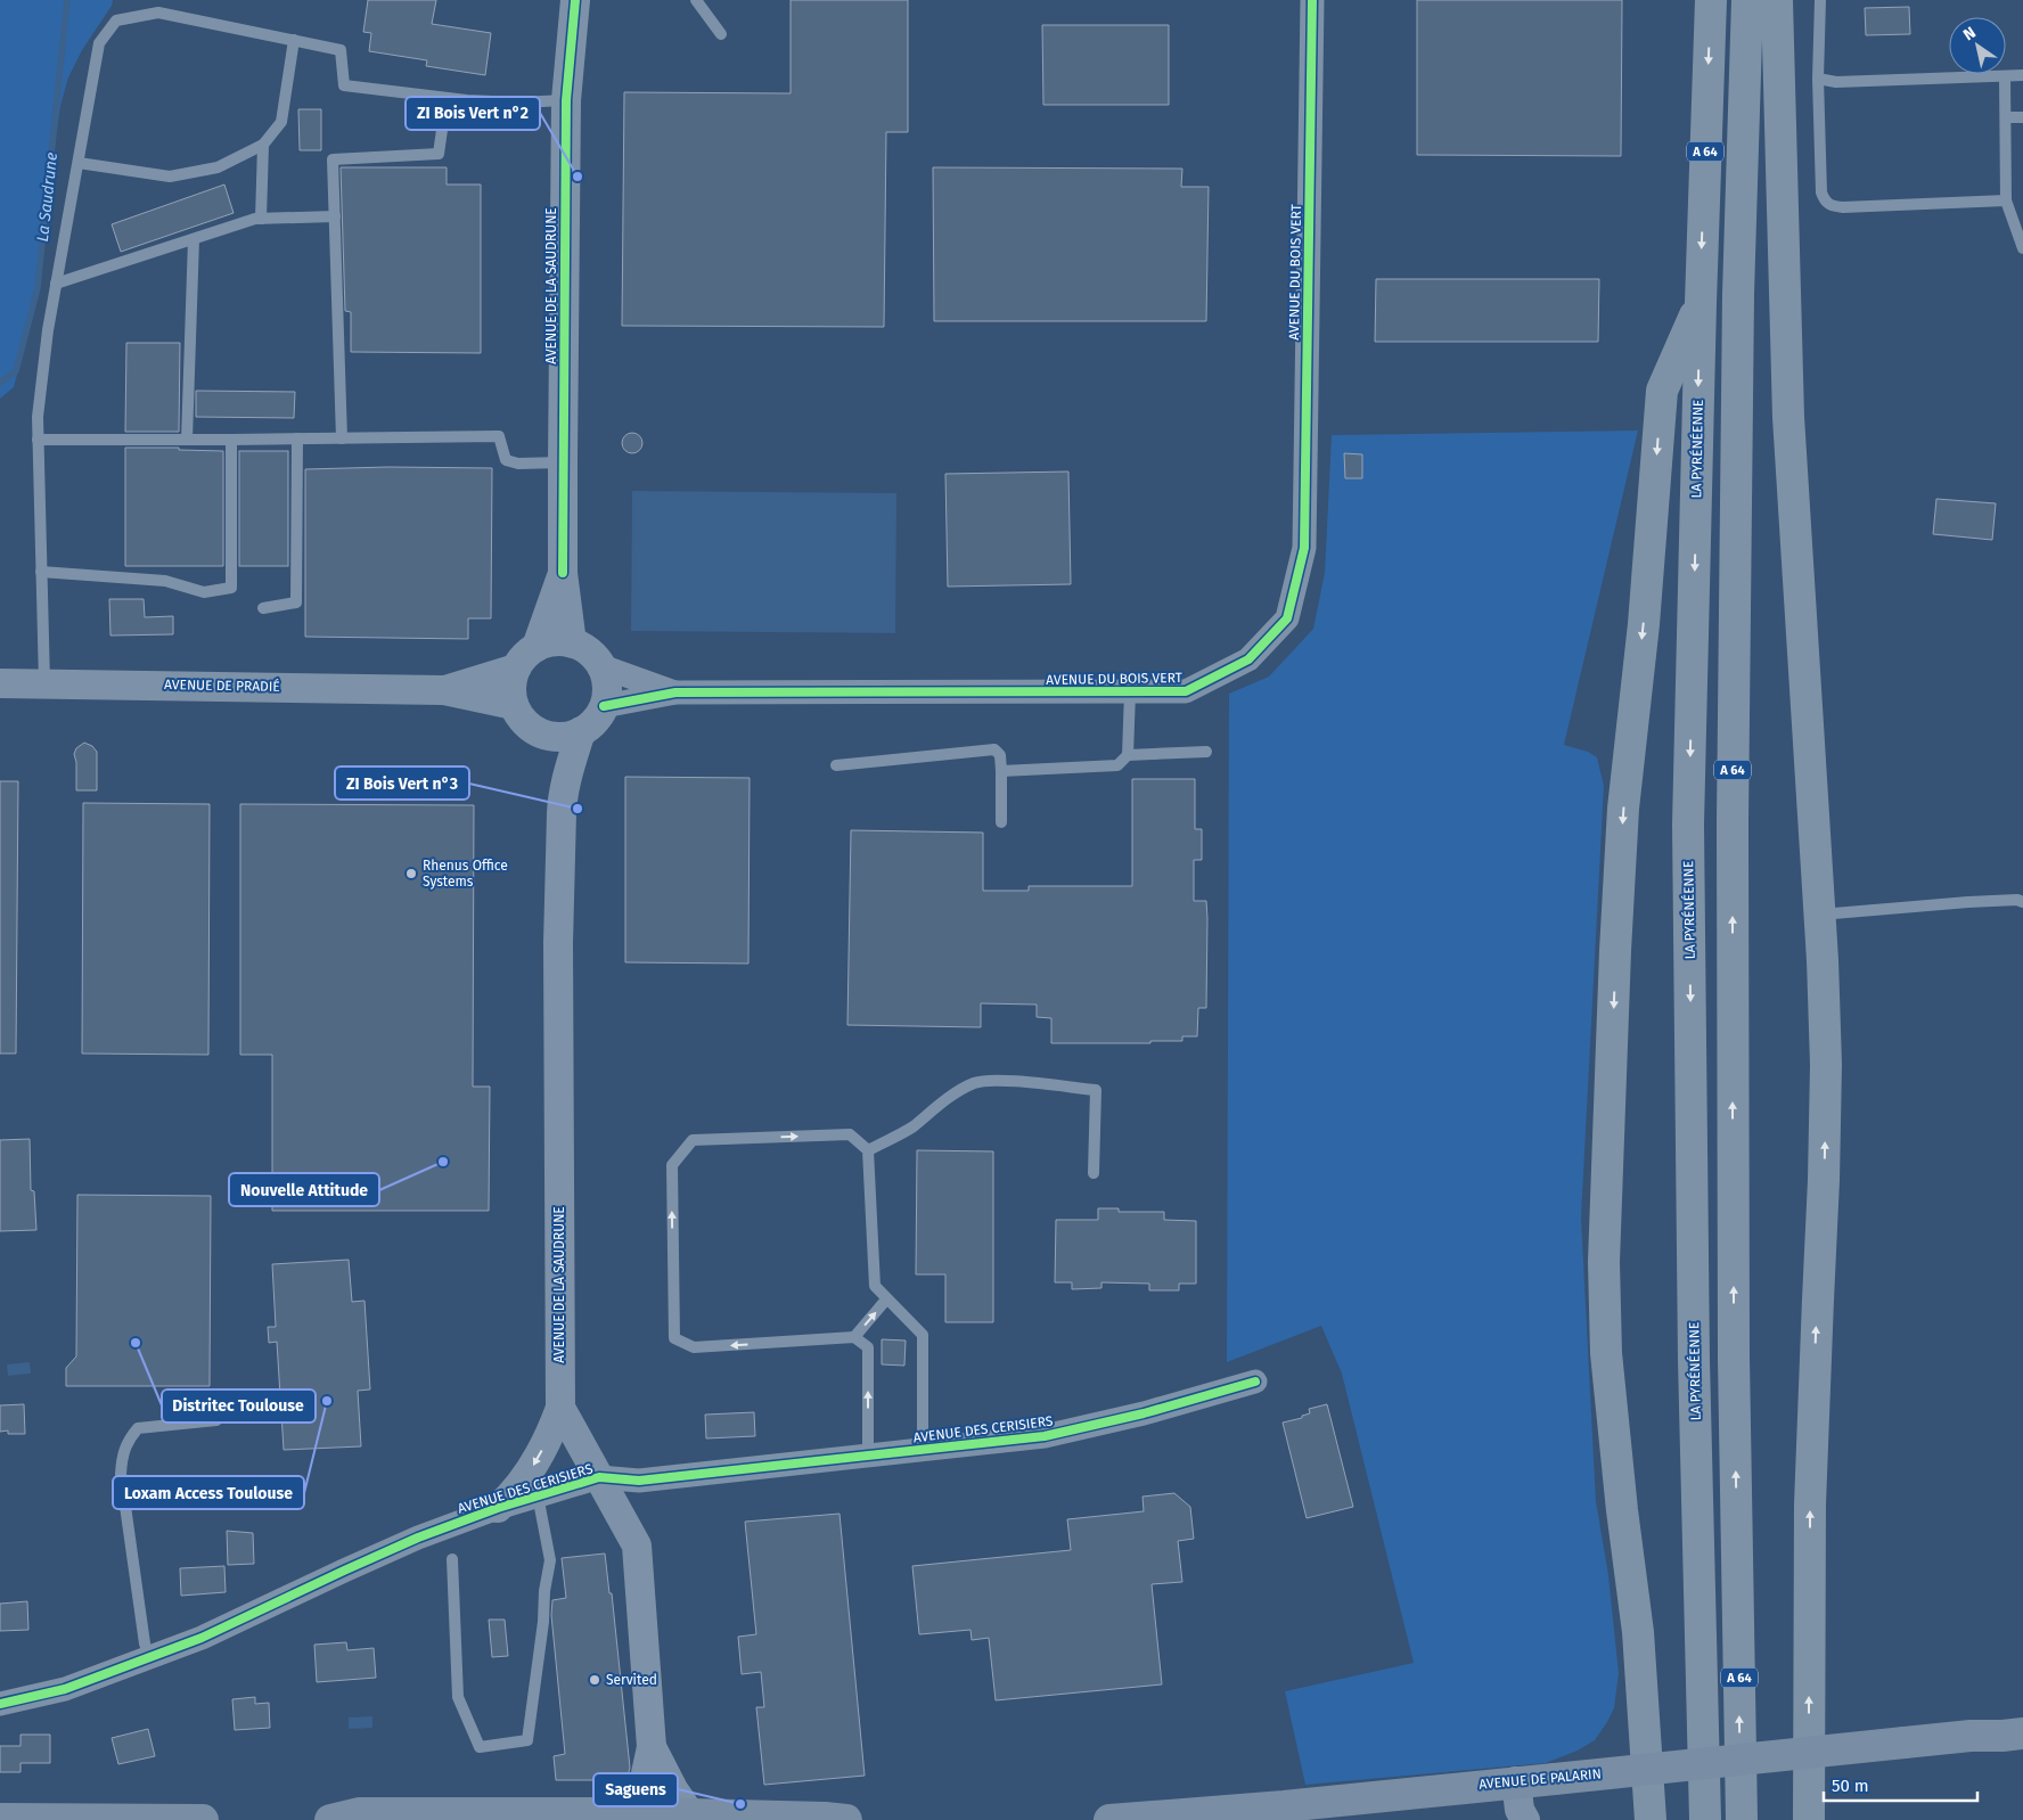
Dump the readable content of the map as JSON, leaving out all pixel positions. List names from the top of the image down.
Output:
{
  "streets": {
    "highway": ["A 64", "LA PYRÉNÉENNE"],
    "main road": ["AVENUE DE PALARIN"],
    "street": [
      "AVENUE DU BOIS VERT",
      "AVENUE DE LA SAUDRUNE",
      "AVENUE DE PRADIÉ",
      "AVENUE DES CERISIERS"
    ]
  },
  "crossings": [
    ["AVENUE DU BOIS VERT", "AVENUE DE LA SAUDRUNE"],
    ["AVENUE DU BOIS VERT", "AVENUE DE PRADIÉ"],
    ["AVENUE DE LA SAUDRUNE", "AVENUE DE PRADIÉ"],
    ["AVENUE DE LA SAUDRUNE", "AVENUE DES CERISIERS"]
  ],
  "water": ["La Saudrune"],
  "places": [
    "ZI Bois Vert n°2",
    "ZI Bois Vert n°3",
    "Rhenus Office Systems",
    "Nouvelle Attitude",
    "Distritec Toulouse",
    "Loxam Access Toulouse",
    "Servited",
    "Saguens"
  ],
  "scale_bar": "50 m",
  "north": "top left"
}
